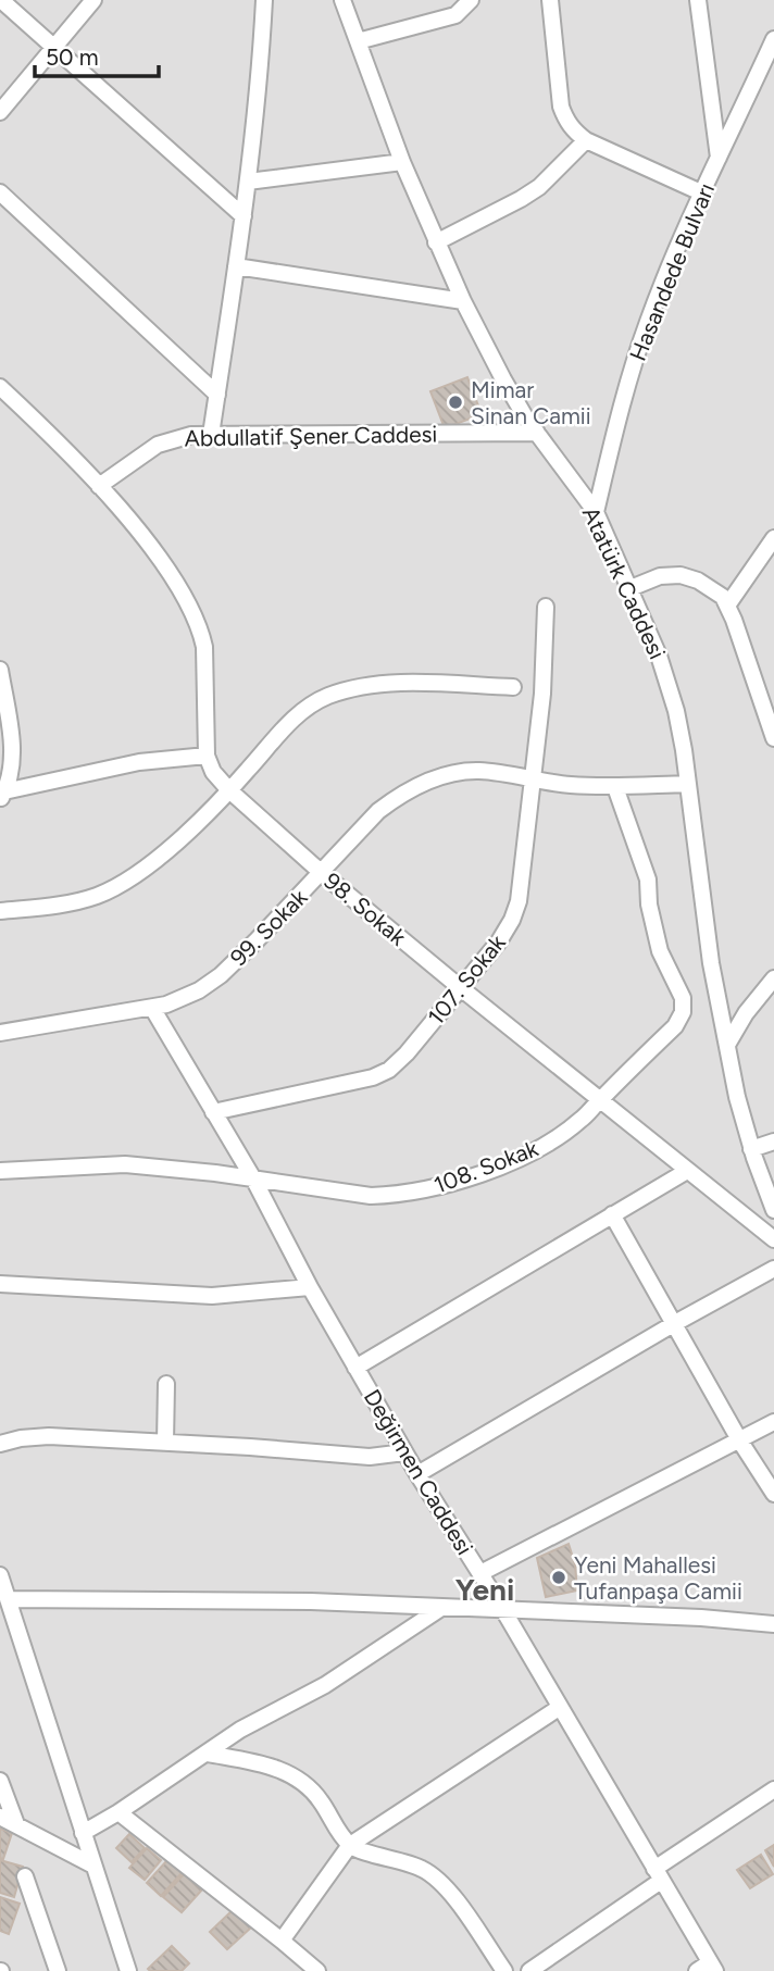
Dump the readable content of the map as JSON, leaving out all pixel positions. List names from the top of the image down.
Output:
{
  "streets": {
    "street": [
      "Hasandede Bulvarı",
      "Abdullatif Şener Caddesi",
      "Atatürk Caddesi",
      "98. Sokak",
      "99. Sokak",
      "107. Sokak",
      "108. Sokak",
      "Değirmen Caddesi"
    ]
  },
  "crossings": [
    ["Hasandede Bulvarı", "Atatürk Caddesi"],
    ["Abdullatif Şener Caddesi", "Atatürk Caddesi"],
    ["Atatürk Caddesi", "99. Sokak"],
    ["98. Sokak", "99. Sokak"],
    ["98. Sokak", "107. Sokak"],
    ["98. Sokak", "108. Sokak"],
    ["99. Sokak", "107. Sokak"],
    ["99. Sokak", "108. Sokak"],
    ["99. Sokak", "Değirmen Caddesi"],
    ["107. Sokak", "Değirmen Caddesi"],
    ["108. Sokak", "Değirmen Caddesi"]
  ],
  "districts": ["Yeni"],
  "places": ["Mimar Sinan Camii", "Yeni Mahallesi Tufanpaşa Camii"],
  "scale_bar": "50 m"
}
